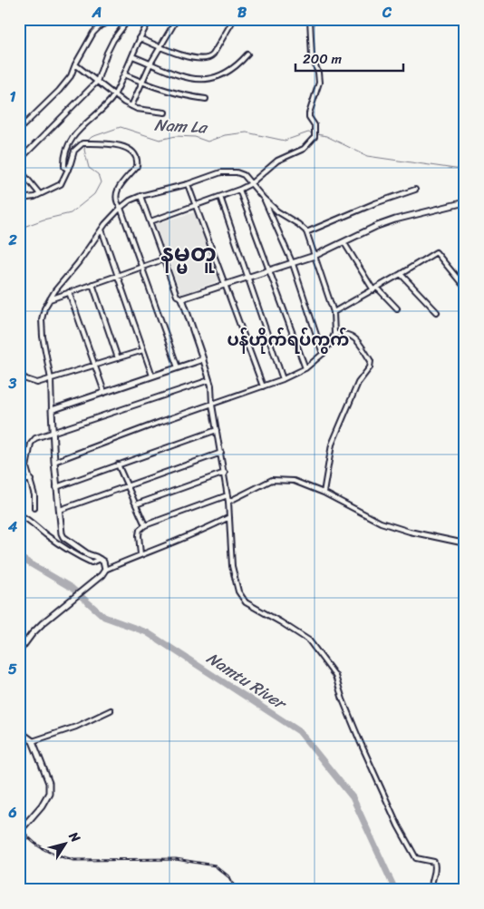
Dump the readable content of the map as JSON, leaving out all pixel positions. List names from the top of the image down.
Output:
{
  "districts": ["နမ္မတူ", "ပန်ဟိုက်ရပ်ကွက်"],
  "water": ["Nam La", "Namtu River"],
  "scale_bar": "200 m",
  "north": "top right",
  "grid": {
    "columns": ["A", "B", "C"],
    "rows": [
      "1",
      "2",
      "3",
      "4",
      "5",
      "6"
    ]
  }
}
